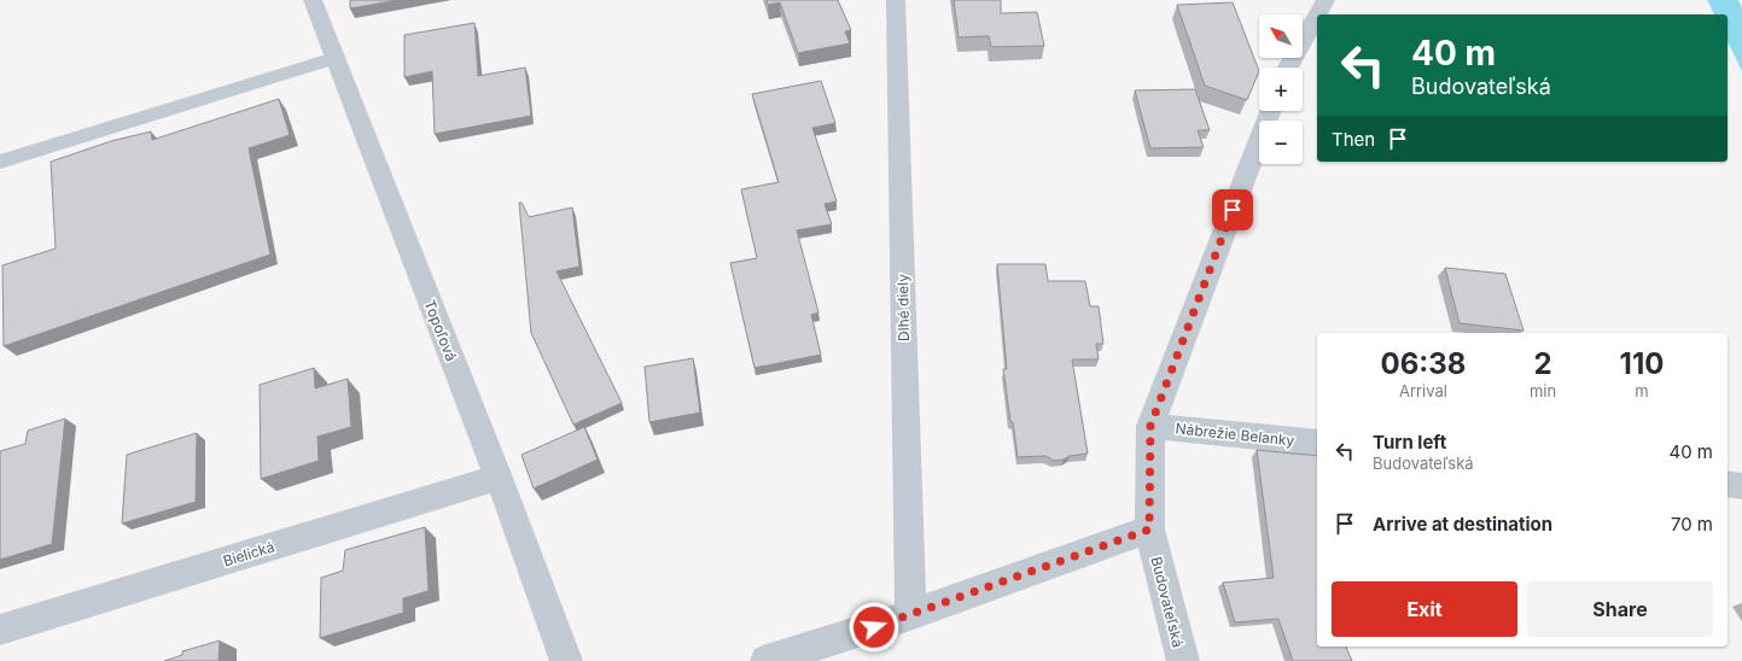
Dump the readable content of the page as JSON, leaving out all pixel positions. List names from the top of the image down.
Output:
{
  "streets": {
    "street": [
      "Dlhé diely",
      "Topoľová",
      "Nábrežie Belanky",
      "Bielická",
      "Budovateľská"
    ]
  },
  "crossings": [
    ["Topoľová", "Bielická"],
    ["Nábrežie Belanky", "Budovateľská"]
  ],
  "north": "top left",
  "page": {
    "map_buttons": ["+", "−"],
    "turn": ["40 m", "Budovateľská"],
    "then": "Then",
    "eta": [
      "06:38",
      "Arrival",
      "2",
      "min",
      "110",
      "m"
    ],
    "list": [
      {
        "name": "Turn left",
        "note": "Budovateľská",
        "value": "40 m"
      },
      {
        "name": "Arrive at destination",
        "value": "70 m"
      }
    ],
    "buttons": ["Exit", "Share"]
  }
}
